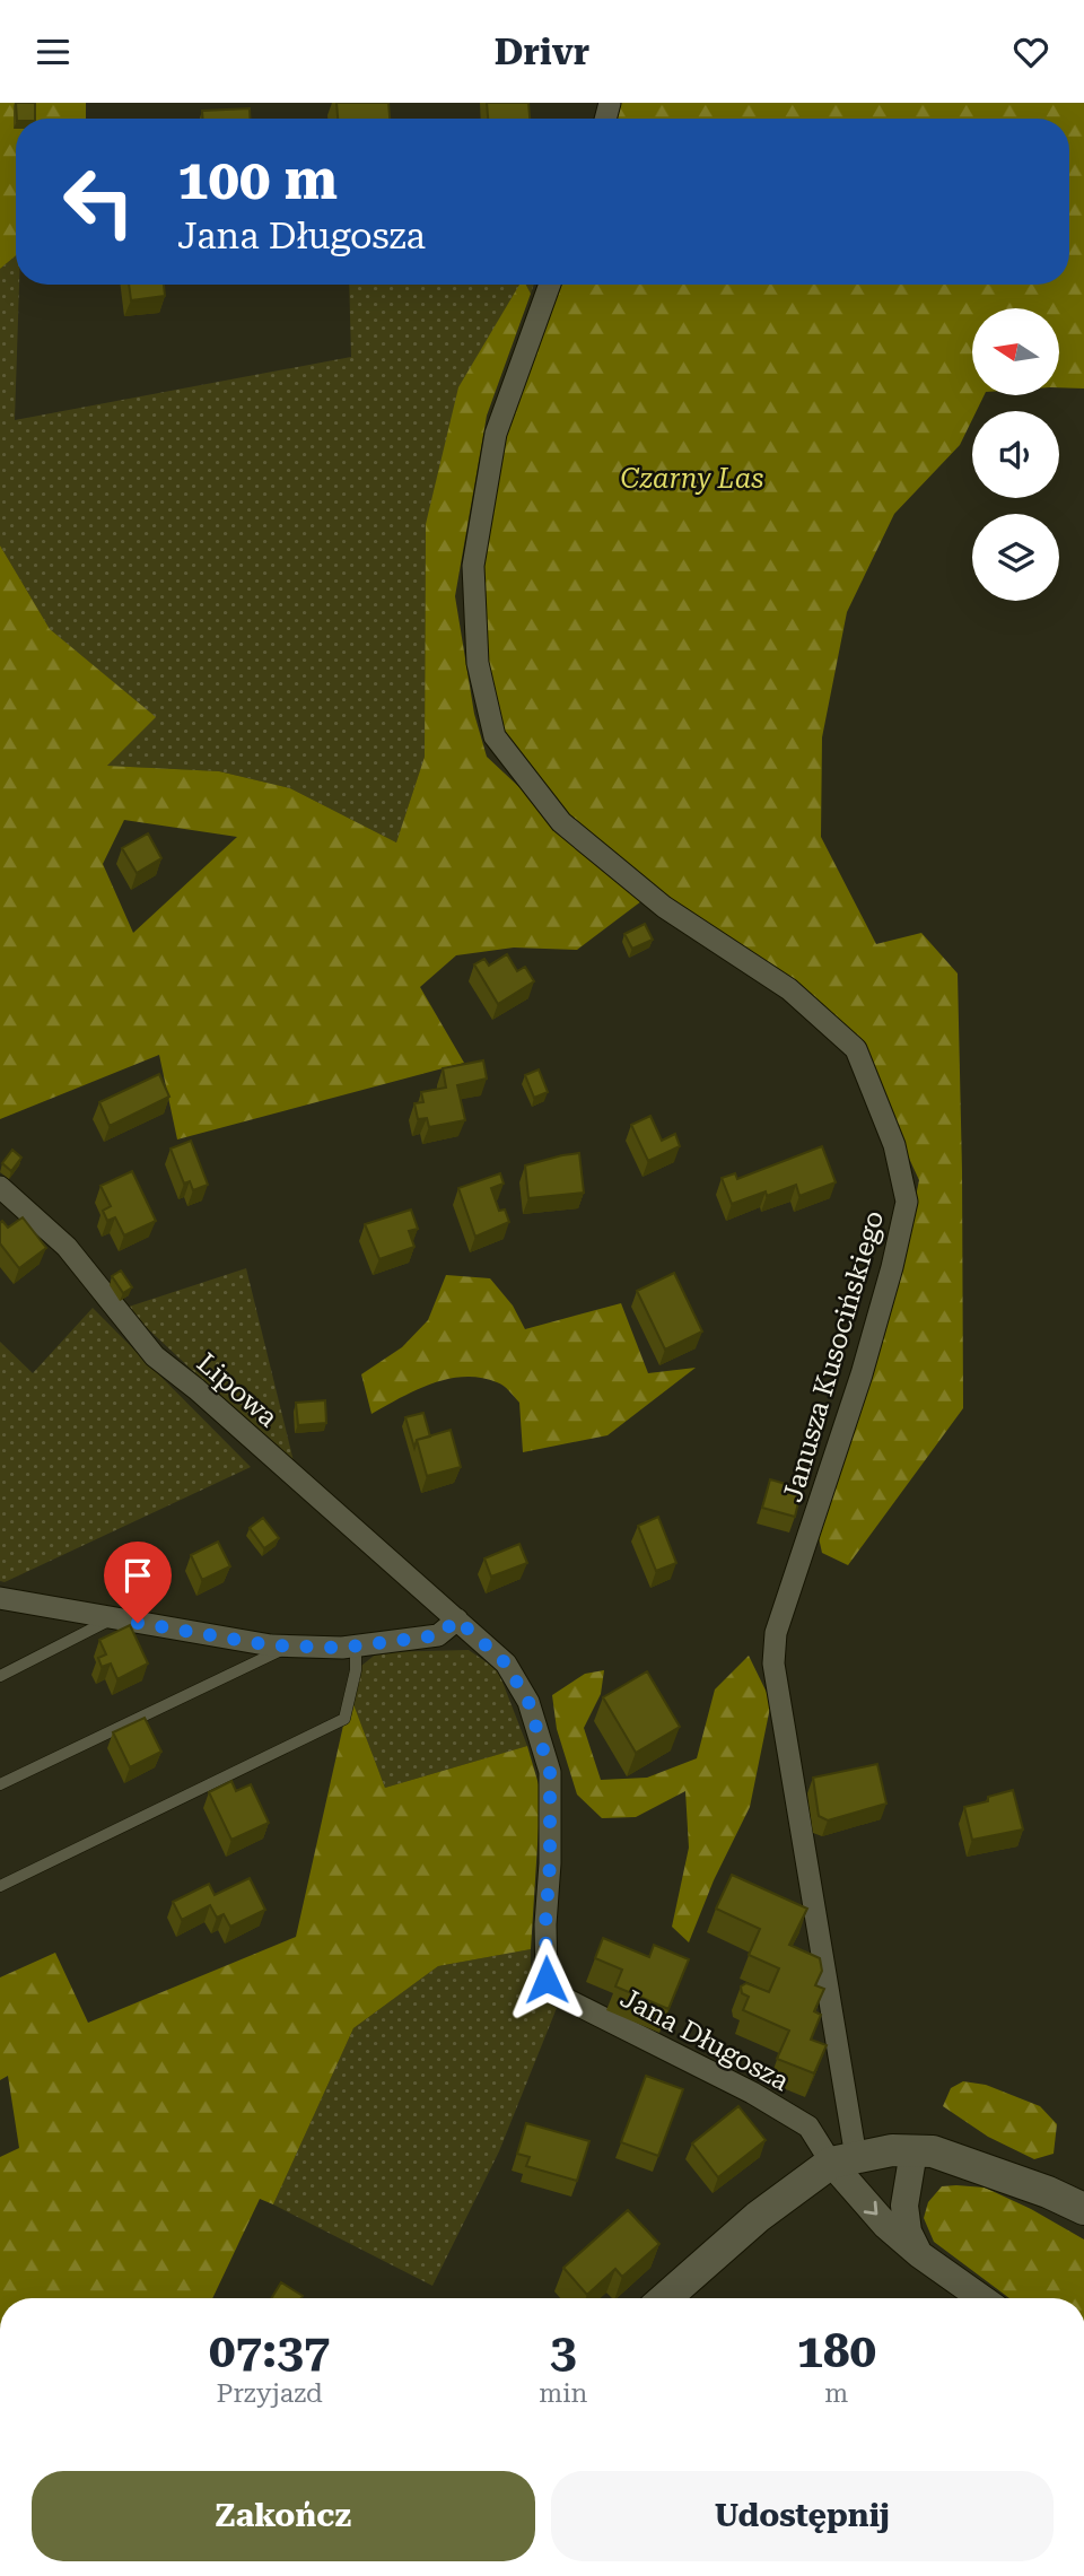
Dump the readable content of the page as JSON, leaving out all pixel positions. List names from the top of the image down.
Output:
{
  "streets": {
    "street": ["Janusza Kusocińskiego", "Lipowa", "Jana Długosza"]
  },
  "crossings": [
    ["Janusza Kusocińskiego", "Jana Długosza"],
    ["Lipowa", "Jana Długosza"]
  ],
  "parks": ["Czarny Las"],
  "north": "left",
  "page": {
    "header": "Drivr",
    "turn": ["100 m", "Jana Długosza"],
    "eta": [
      "07:37",
      "Przyjazd",
      "3",
      "min",
      "180",
      "m"
    ],
    "buttons": ["Zakończ", "Udostępnij"]
  }
}
